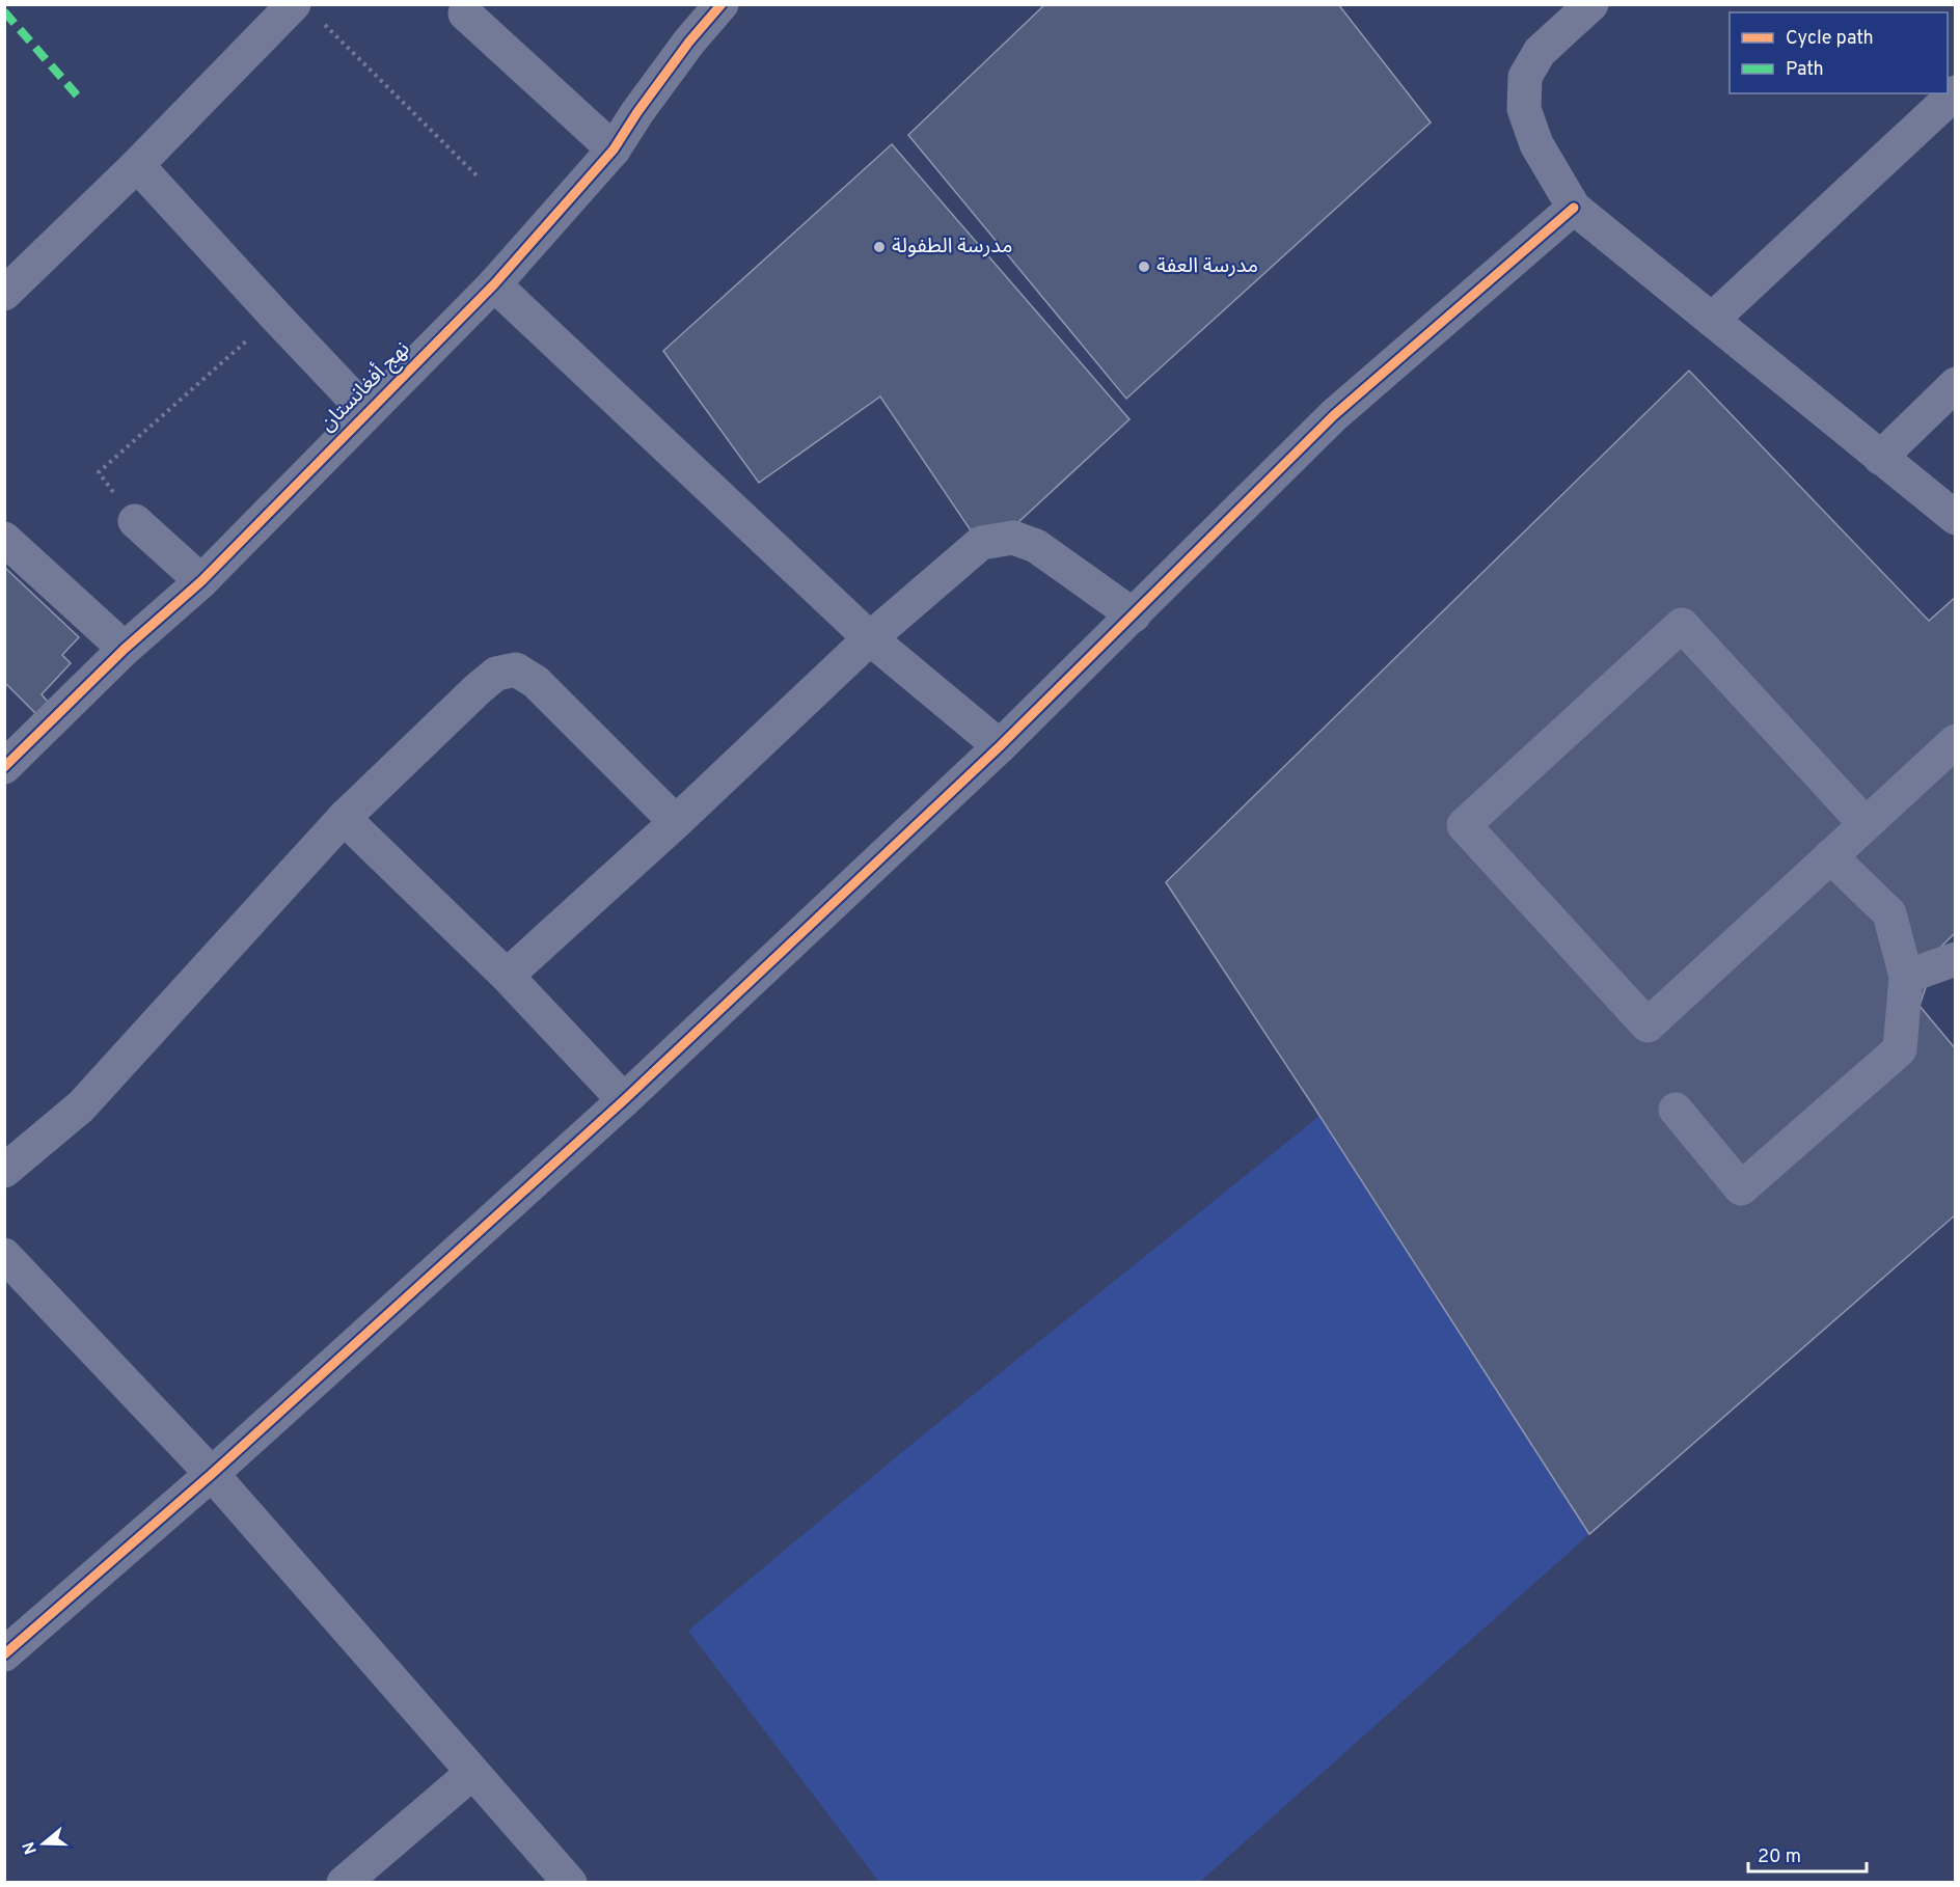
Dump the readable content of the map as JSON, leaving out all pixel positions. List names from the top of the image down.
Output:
{
  "streets": {
    "street": ["نهج أفغانستان"]
  },
  "places": ["مدرسة الطفولة", "مدرسة العفة"],
  "legend": ["Cycle path", "Path"],
  "scale_bar": "20 m",
  "north": "left"
}
